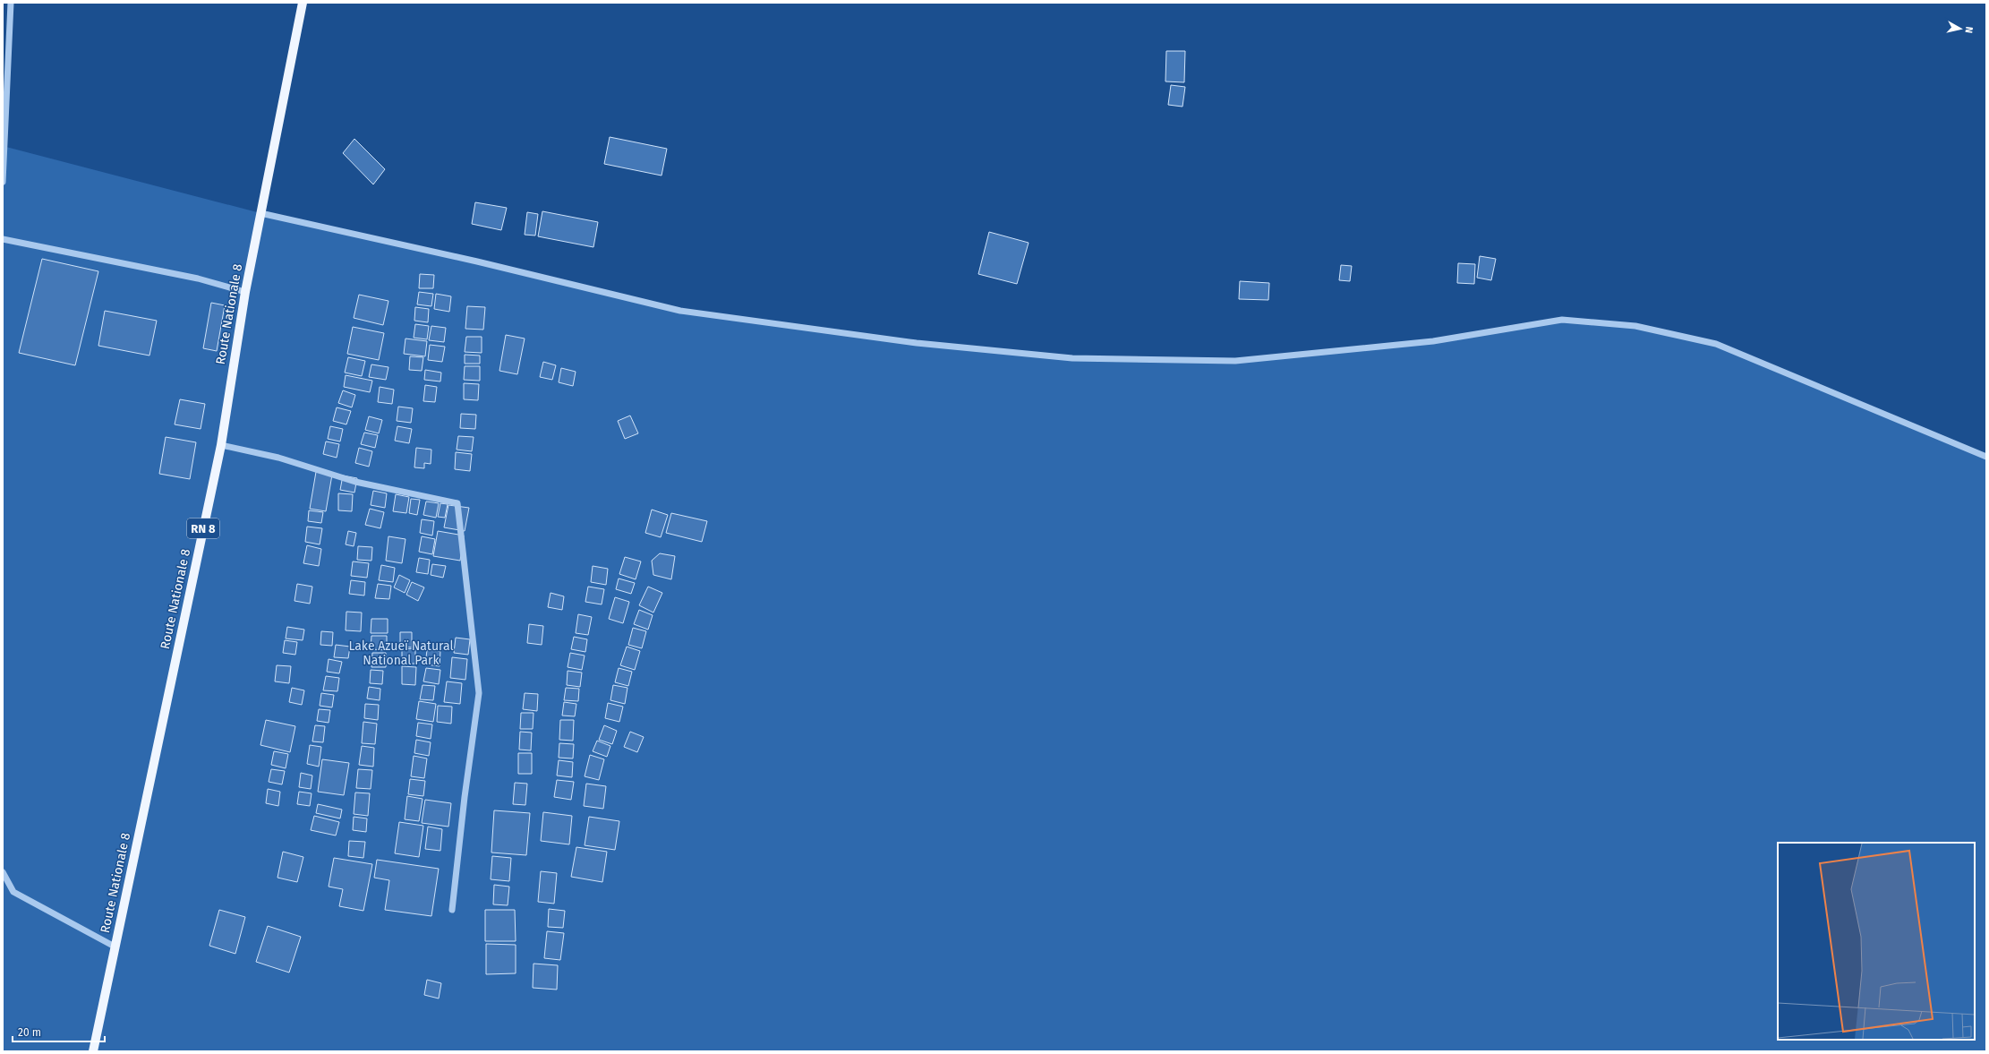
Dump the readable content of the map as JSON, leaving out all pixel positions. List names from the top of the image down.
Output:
{
  "streets": {
    "main road": ["Route Nationale 8", "RN 8"]
  },
  "parks": ["Lake Azueï Natural National Park"],
  "scale_bar": "20 m",
  "north": "right"
}
